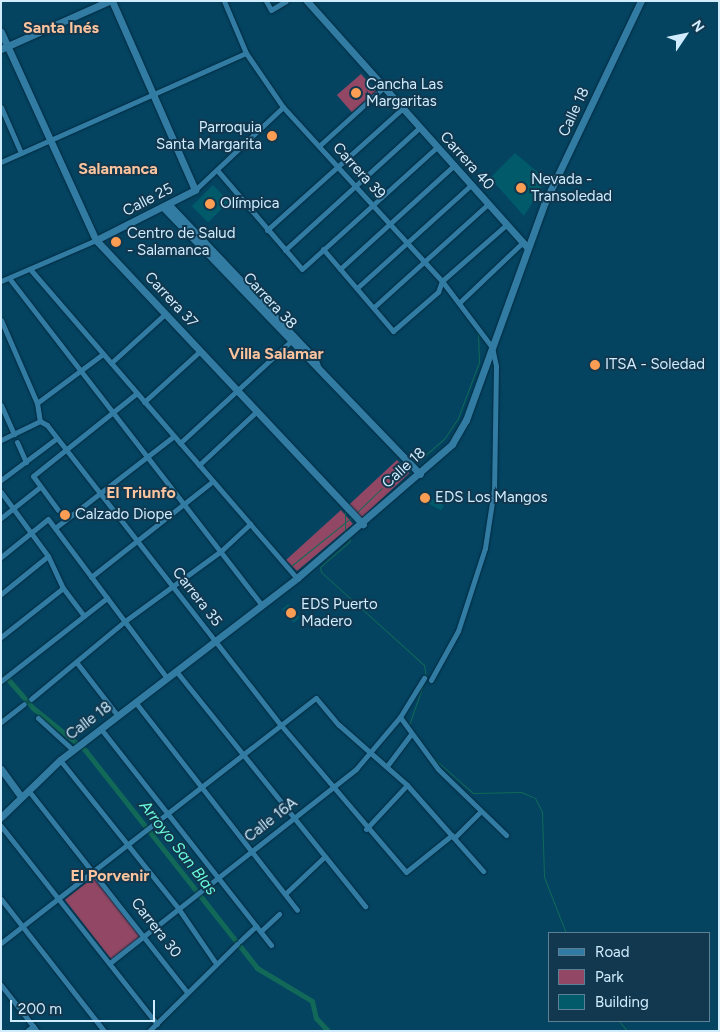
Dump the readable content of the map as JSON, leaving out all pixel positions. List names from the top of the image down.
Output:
{
  "streets": {
    "street": [
      "Calle 18",
      "Carrera 40",
      "Carrera 39",
      "Calle 25",
      "Carrera 37",
      "Carrera 38",
      "Carrera 35",
      "Calle 16A",
      "Carrera 30"
    ]
  },
  "crossings": [
    ["Calle 18", "Carrera 40"],
    ["Calle 18", "Carrera 39"],
    ["Calle 18", "Carrera 37"],
    ["Calle 18", "Carrera 38"],
    ["Calle 18", "Carrera 35"],
    ["Calle 18", "Carrera 30"],
    ["Carrera 39", "Calle 25"],
    ["Calle 25", "Carrera 37"],
    ["Calle 25", "Carrera 38"],
    ["Carrera 35", "Calle 16A"],
    ["Calle 16A", "Carrera 30"]
  ],
  "districts": [
    "Santa Inés",
    "Salamanca",
    "Villa Salamar",
    "El Triunfo",
    "El Porvenir"
  ],
  "water": ["Arroyo San Blas"],
  "places": [
    "Cancha Las Margaritas",
    "Parroquia Santa Margarita",
    "Nevada - Transoledad",
    "Olímpica",
    "Centro de Salud - Salamanca",
    "ITSA - Soledad",
    "EDS Los Mangos",
    "Calzado Diope",
    "EDS Puerto Madero"
  ],
  "legend": ["Road", "Park", "Building"],
  "scale_bar": "200 m",
  "north": "top right"
}
